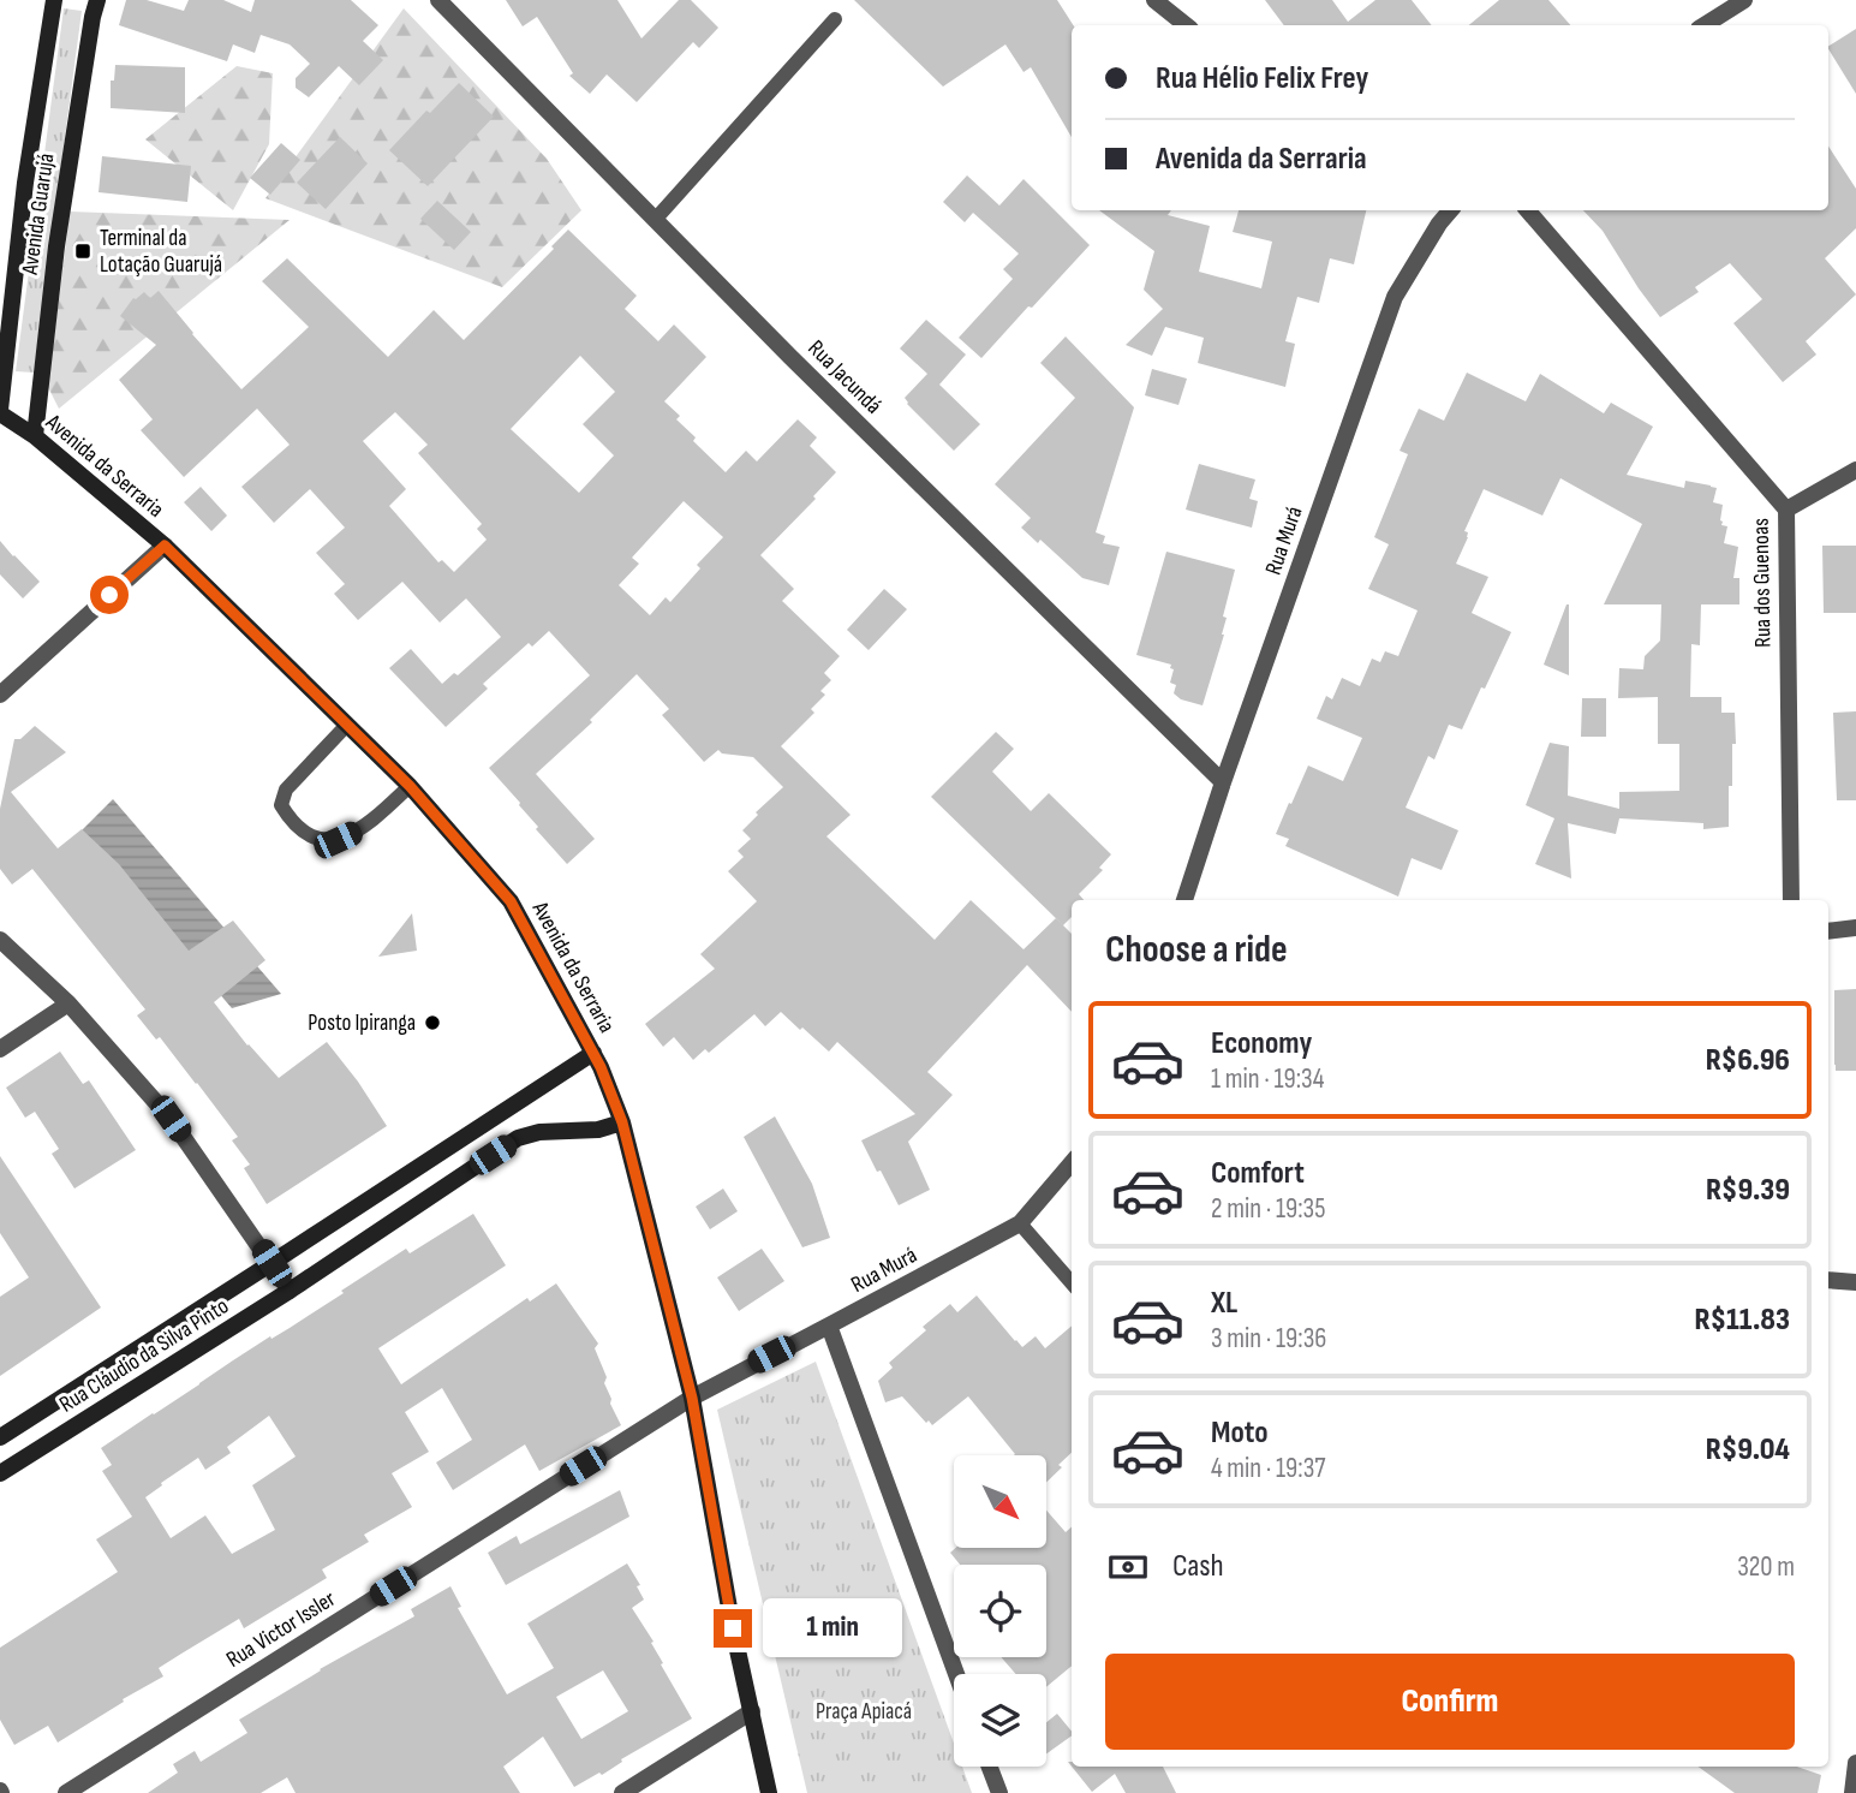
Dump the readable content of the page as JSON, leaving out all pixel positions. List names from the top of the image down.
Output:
{
  "streets": {
    "street": [
      "Avenida Guarujá",
      "Rua Jacundá",
      "Avenida da Serraria",
      "Rua Murá",
      "Rua dos Guenoas",
      "Rua Cláudio da Silva Pinto",
      "Rua Victor Issler"
    ]
  },
  "crossings": [
    ["Avenida Guarujá", "Avenida da Serraria"],
    ["Rua Jacundá", "Rua Murá"],
    ["Avenida da Serraria", "Rua Murá"],
    ["Avenida da Serraria", "Rua Cláudio da Silva Pinto"],
    ["Avenida da Serraria", "Rua Victor Issler"],
    ["Rua Murá", "Rua Victor Issler"]
  ],
  "parks": ["Praça Apiacá"],
  "places": {
    "transit": ["Terminal da Lotação Guarujá"],
    "other": ["Posto Ipiranga"]
  },
  "north": "bottom right",
  "page": {
    "banner": ["Rua Hélio Felix Frey", "Avenida da Serraria"],
    "heading": "Choose a ride",
    "list": [
      {
        "name": "Economy",
        "note": "1 min · 19:34",
        "value": "R$6.96"
      },
      {
        "name": "Comfort",
        "note": "2 min · 19:35",
        "value": "R$9.39"
      },
      {
        "name": "XL",
        "note": "3 min · 19:36",
        "value": "R$11.83"
      },
      {
        "name": "Moto",
        "note": "4 min · 19:37",
        "value": "R$9.04"
      }
    ],
    "pay": ["Cash", "320 m"],
    "bubble": "1 min",
    "buttons": "Confirm"
  }
}
